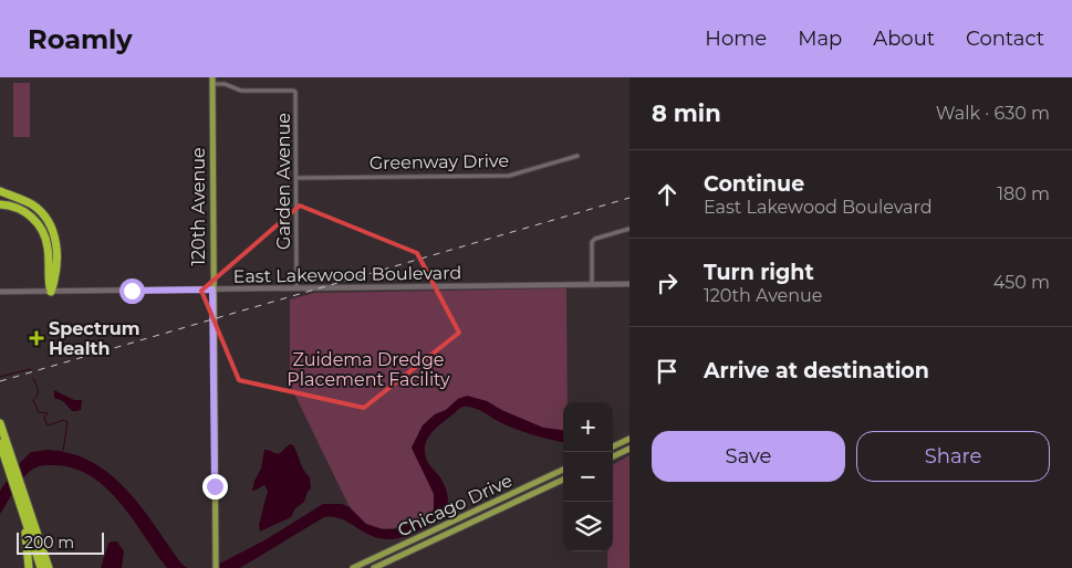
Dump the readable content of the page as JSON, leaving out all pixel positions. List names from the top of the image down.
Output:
{
  "streets": {
    "main road": ["120th Avenue", "East Lakewood Boulevard", "Chicago Drive"],
    "street": ["Greenway Drive", "Garden Avenue"]
  },
  "crossings": [
    ["Greenway Drive", "Garden Avenue"],
    ["Garden Avenue", "120th Avenue"],
    ["Garden Avenue", "East Lakewood Boulevard"],
    ["120th Avenue", "East Lakewood Boulevard"]
  ],
  "parks": ["Zuidema Dredge Placement Facility"],
  "places": {
    "health": ["Spectrum Health"]
  },
  "scale_bar": "200 m",
  "page": {
    "header": "Roamly",
    "nav": [
      "Home",
      "Map",
      "About",
      "Contact"
    ],
    "heading": ["8 min", "Walk · 630 m"],
    "list": [
      ["Continue", "East Lakewood Boulevard", "180 m"],
      ["Turn right", "120th Avenue", "450 m"],
      "Arrive at destination"
    ],
    "map_buttons": ["+", "−"],
    "buttons": ["Save", "Share"],
    "scale": "200 m"
  }
}
